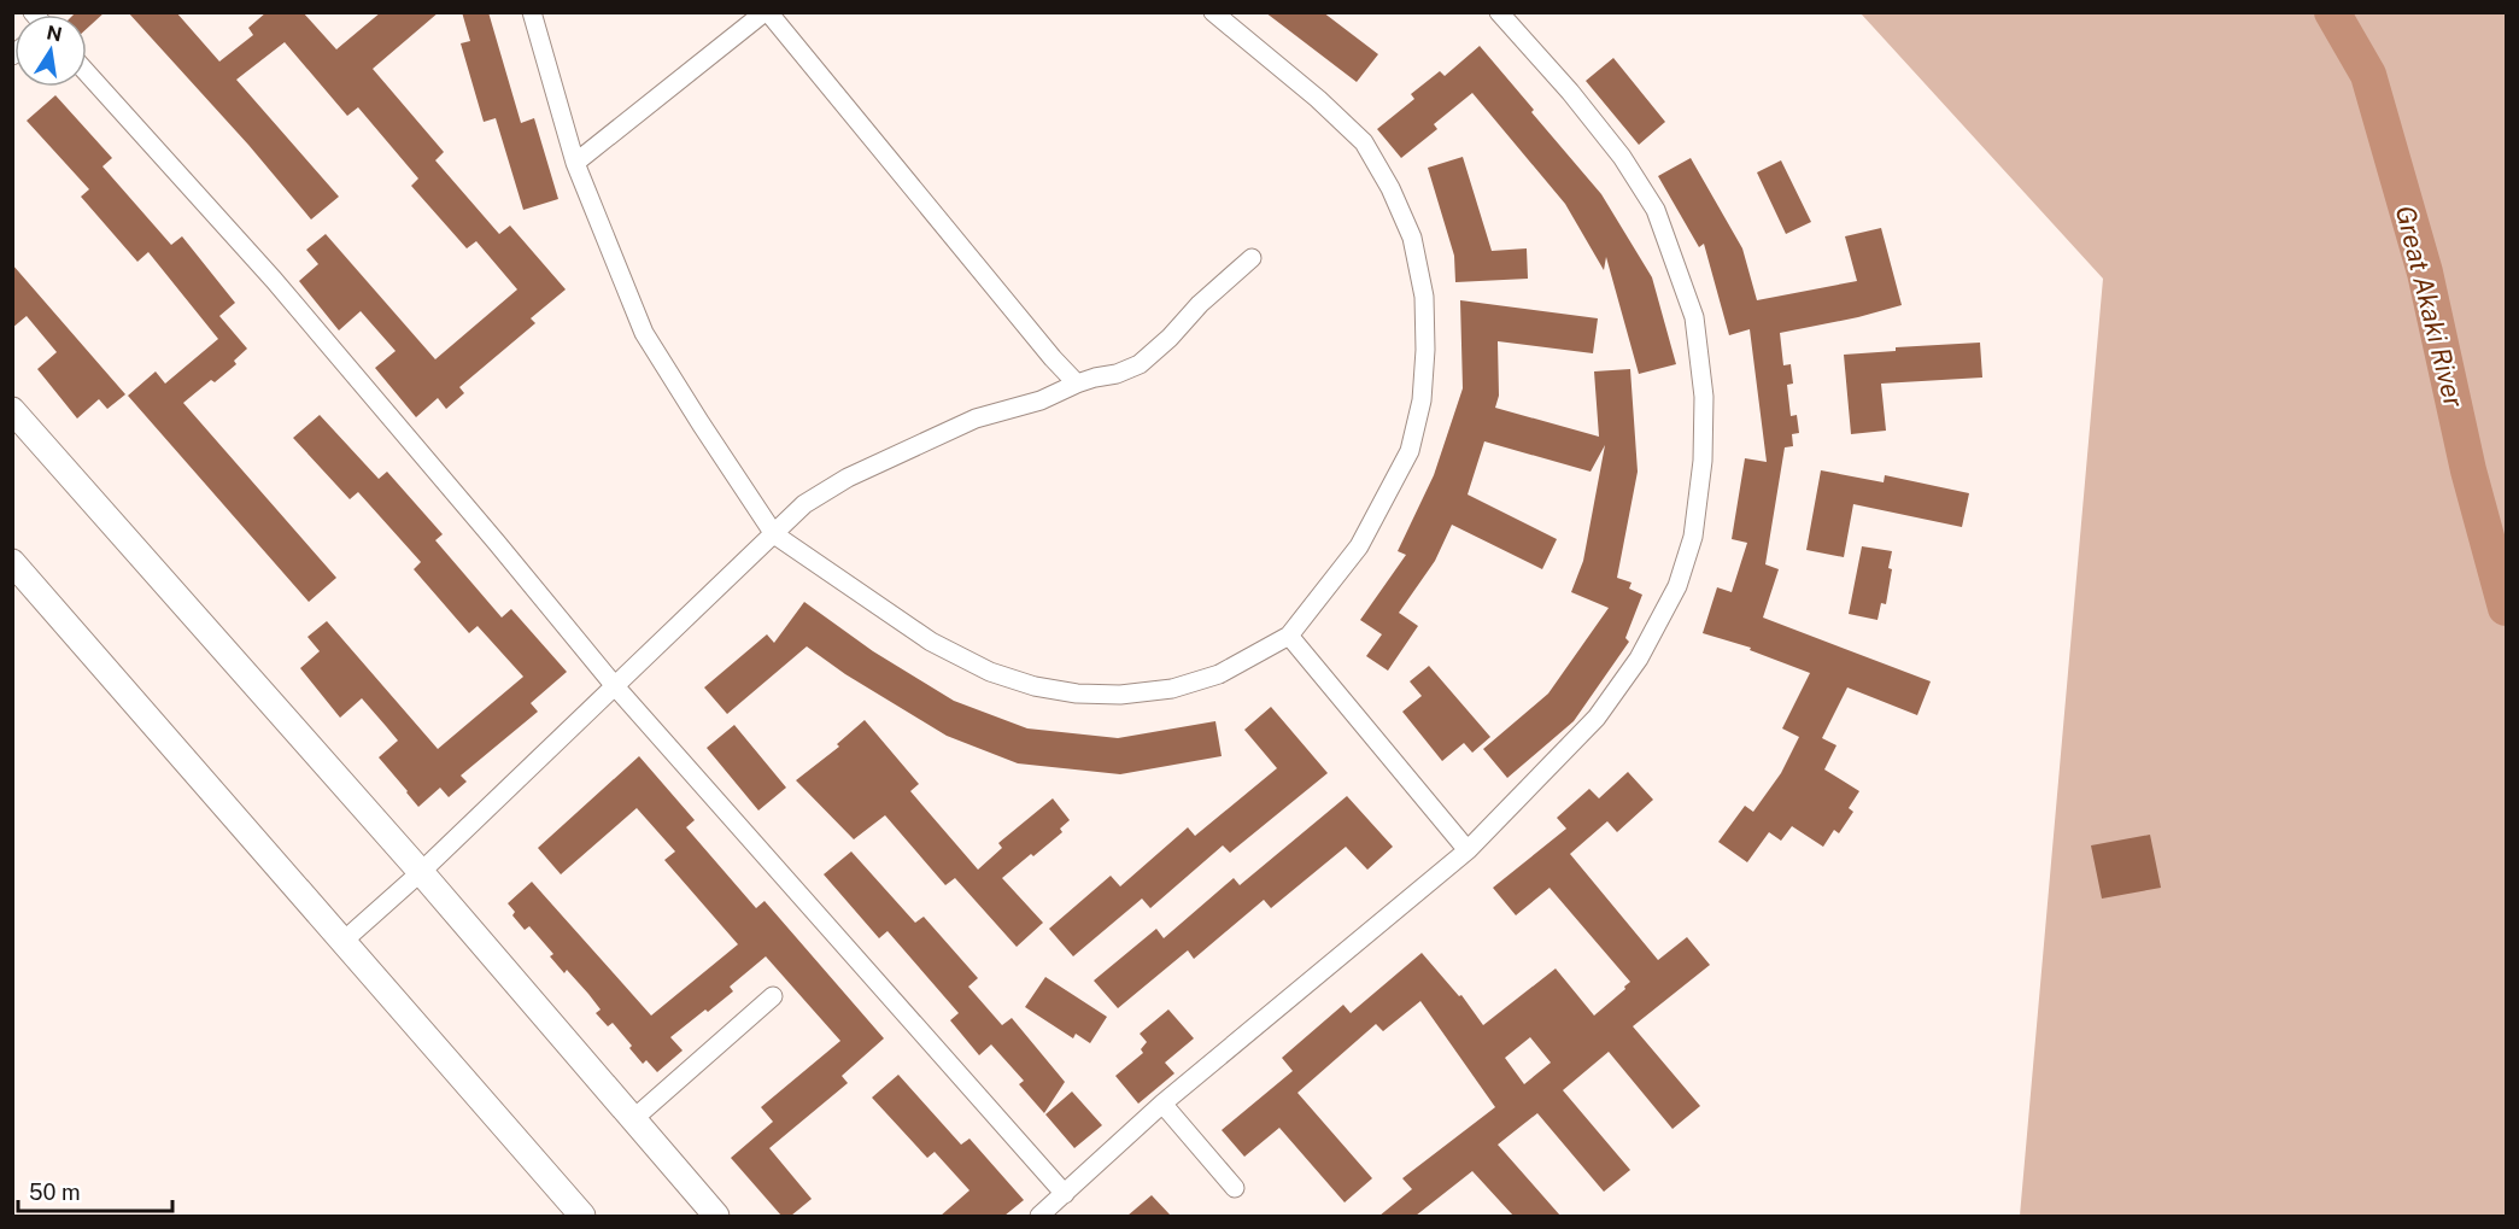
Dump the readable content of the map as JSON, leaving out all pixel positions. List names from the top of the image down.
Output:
{
  "water": ["Great Akaki River"],
  "scale_bar": "50 m",
  "north": "top"
}
